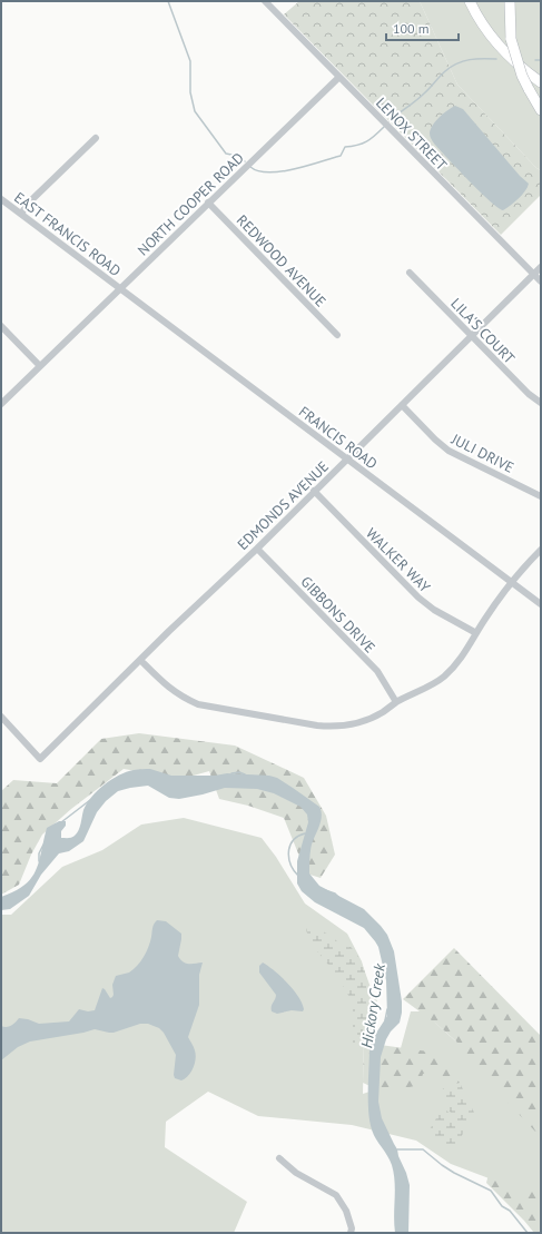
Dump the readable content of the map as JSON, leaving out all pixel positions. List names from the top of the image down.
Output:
{
  "streets": {
    "street": [
      "LENOX STREET",
      "NORTH COOPER ROAD",
      "EAST FRANCIS ROAD",
      "REDWOOD AVENUE",
      "LILA'S COURT",
      "FRANCIS ROAD",
      "JULI DRIVE",
      "EDMONDS AVENUE",
      "WALKER WAY",
      "GIBBONS DRIVE"
    ]
  },
  "crossings": [
    ["LENOX STREET", "NORTH COOPER ROAD"],
    ["LENOX STREET", "EDMONDS AVENUE"],
    ["NORTH COOPER ROAD", "EAST FRANCIS ROAD"],
    ["NORTH COOPER ROAD", "REDWOOD AVENUE"],
    ["NORTH COOPER ROAD", "FRANCIS ROAD"],
    ["EAST FRANCIS ROAD", "FRANCIS ROAD"],
    ["LILA'S COURT", "EDMONDS AVENUE"],
    ["FRANCIS ROAD", "EDMONDS AVENUE"],
    ["JULI DRIVE", "EDMONDS AVENUE"],
    ["EDMONDS AVENUE", "WALKER WAY"],
    ["EDMONDS AVENUE", "GIBBONS DRIVE"]
  ],
  "water": ["Hickory Creek"],
  "scale_bar": "100 m"
}
